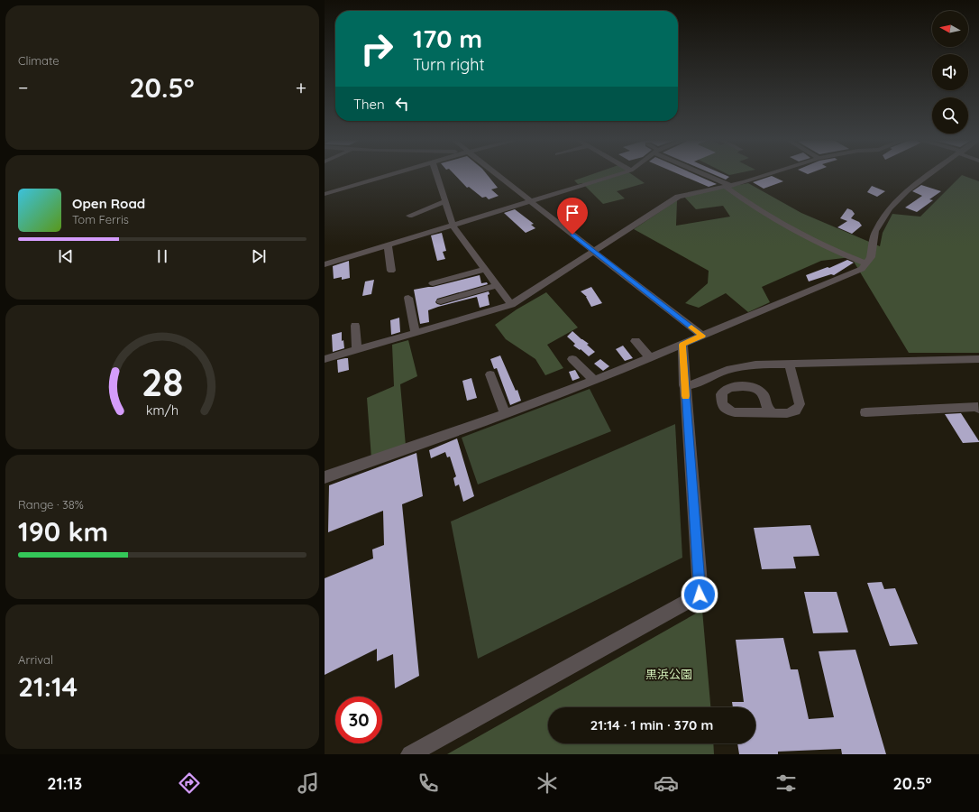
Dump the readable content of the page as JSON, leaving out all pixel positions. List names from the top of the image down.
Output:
{
  "parks": ["黒浜公園"],
  "north": "left",
  "page": {
    "tile": [
      "Climate",
      ["Range · 38%", "190 km"],
      ["Arrival", "21:14"]
    ],
    "turn": ["170 m", "Turn right"],
    "heat": ["−", "20.5°", "+"],
    "then": "Then",
    "song": ["Open Road", "Tom Ferris"],
    "limit": "30",
    "trip": "21:14 · 1 min · 370 m",
    "tabs": ["21:13", "20.5°"],
    "gauge": ["28", "km/h"]
  }
}
